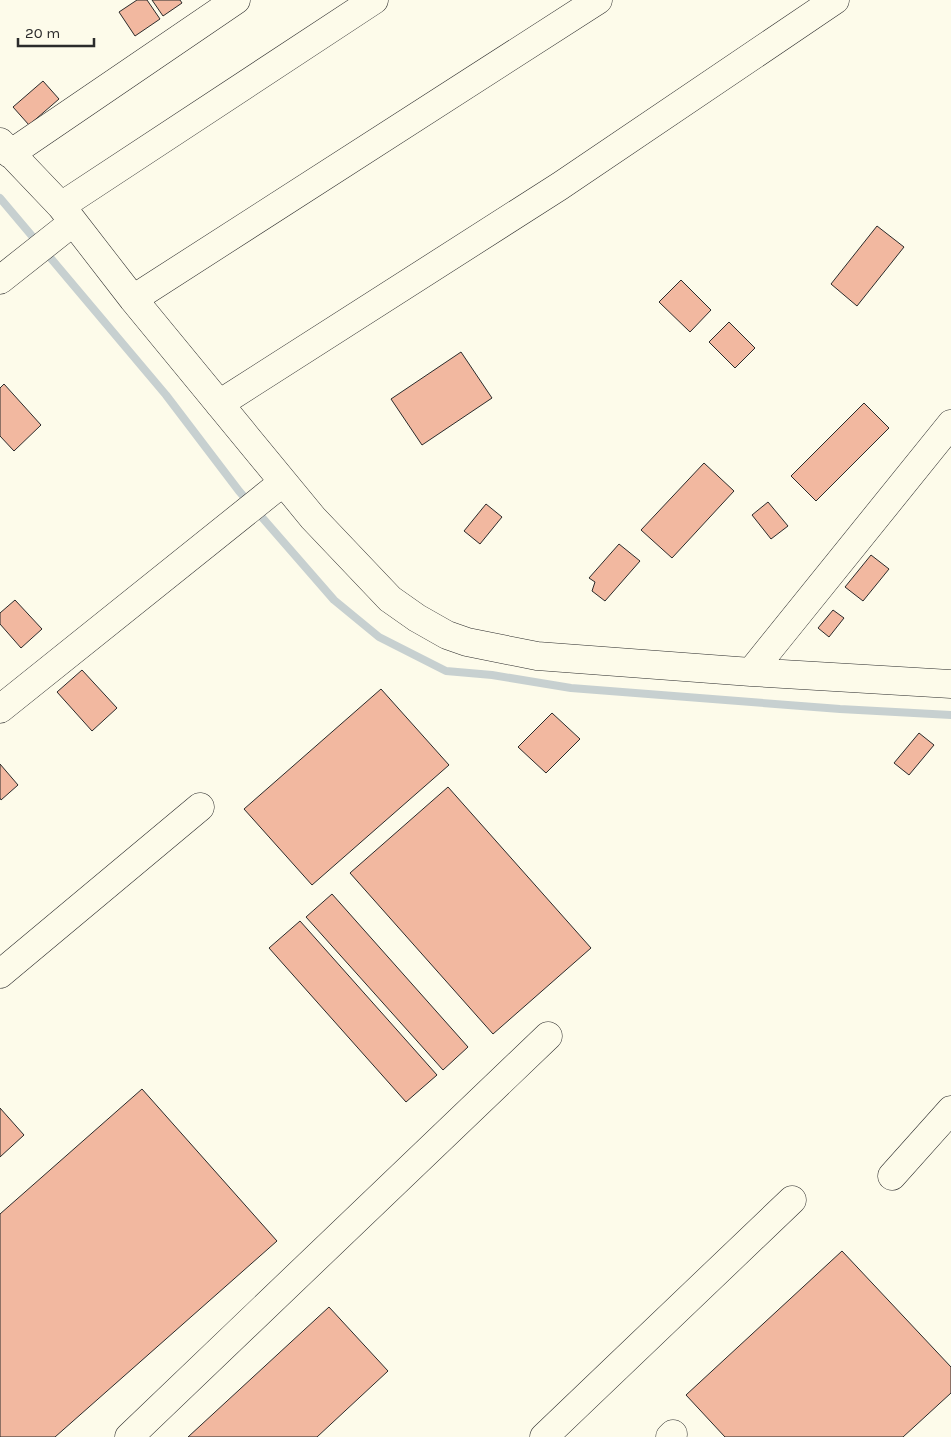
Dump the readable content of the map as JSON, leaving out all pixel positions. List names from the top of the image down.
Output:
{
  "scale_bar": "20 m"
}
